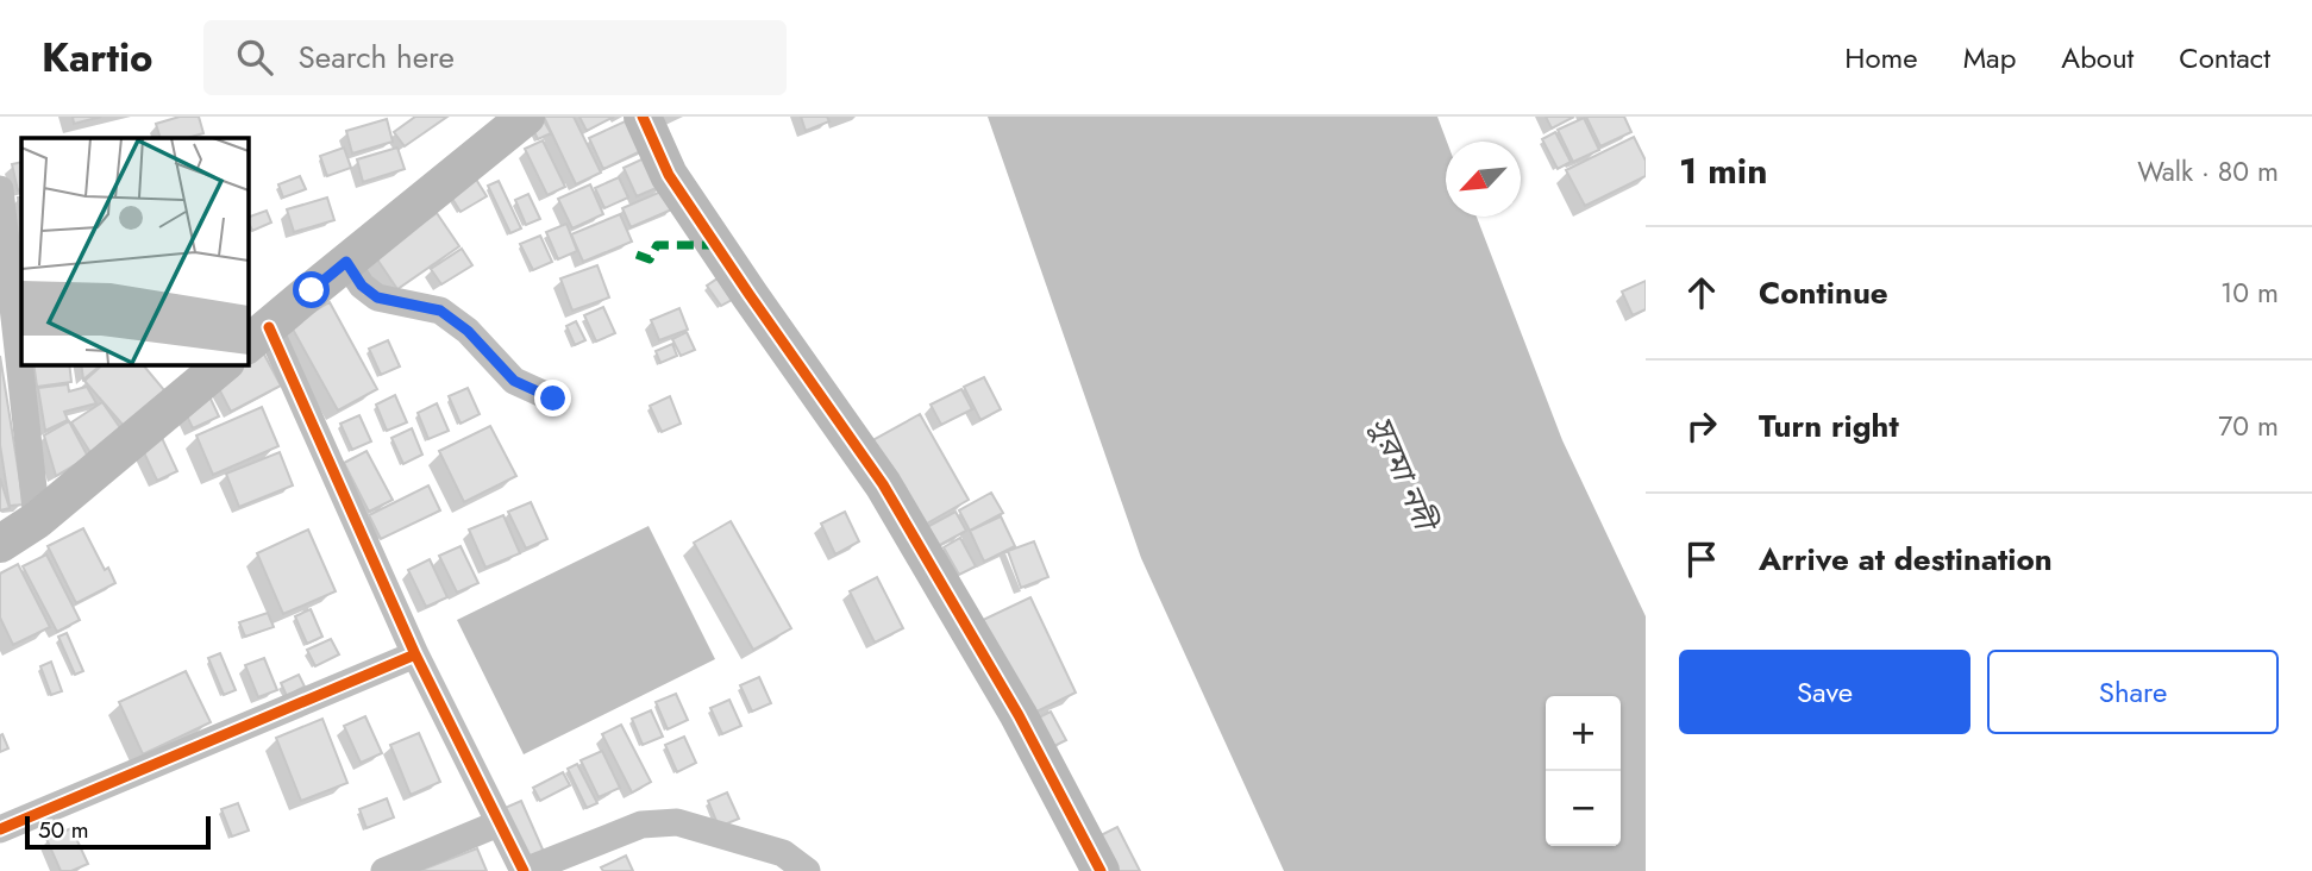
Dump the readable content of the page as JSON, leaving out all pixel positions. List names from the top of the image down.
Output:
{
  "water": ["সুরমা নদী"],
  "scale_bar": "50 m",
  "north": "bottom left",
  "page": {
    "header": "Kartio",
    "search": "Search here",
    "nav": [
      "Home",
      "Map",
      "About",
      "Contact"
    ],
    "heading": ["1 min", "Walk · 80 m"],
    "list": [
      ["Continue", "10 m"],
      ["Turn right", "70 m"],
      "Arrive at destination"
    ],
    "buttons": ["Save", "Share"],
    "map_buttons": ["+", "−"],
    "scale": "50 m"
  }
}
